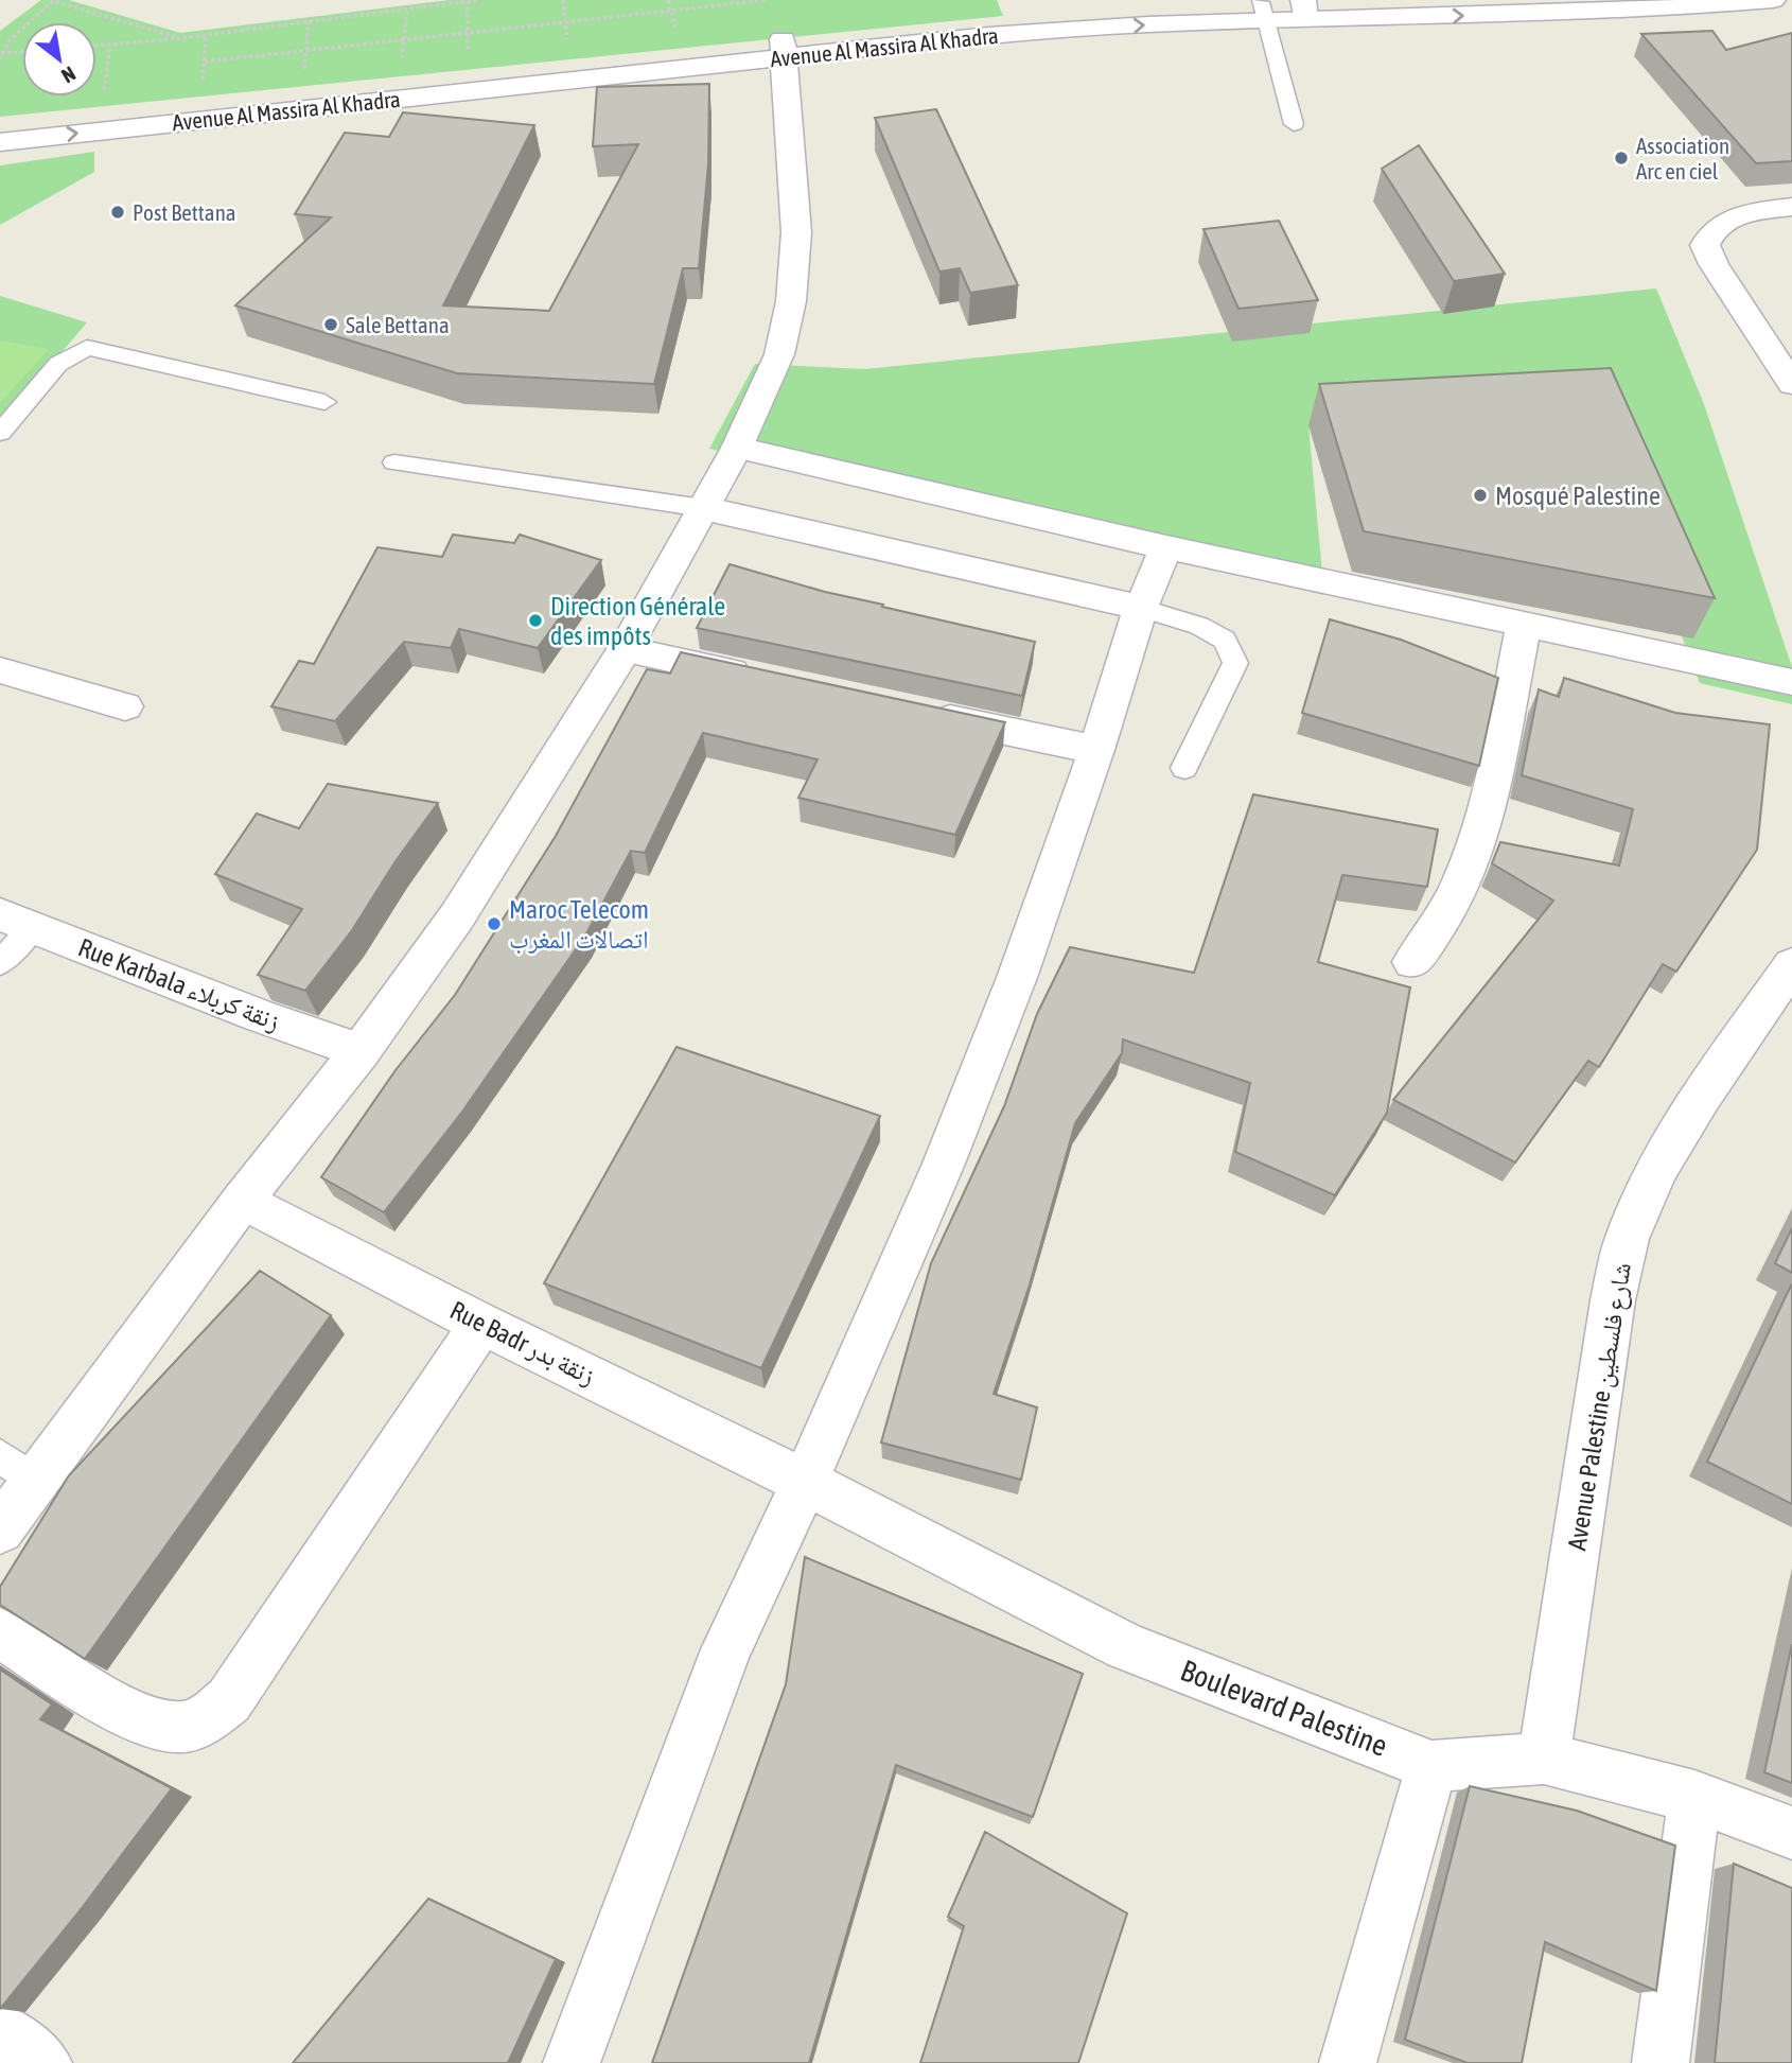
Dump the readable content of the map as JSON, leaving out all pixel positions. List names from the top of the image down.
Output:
{
  "streets": {
    "street": [
      "Avenue Al Massira Al Khadra",
      "Rue Karbala زنقة كربلاء",
      "Rue Badr زنقة بدر",
      "Avenue Palestine شارع فلسطين",
      "Boulevard Palestine"
    ]
  },
  "crossings": [
    ["Rue Badr زنقة بدر", "Boulevard Palestine"],
    ["Avenue Palestine شارع فلسطين", "Boulevard Palestine"]
  ],
  "places": [
    "Association Arc en ciel",
    "Post Bettana",
    "Sale Bettana",
    "Mosqué Palestine",
    "Direction Générale des impôts",
    "Maroc Telecom اتصالات المغرب"
  ],
  "north": "bottom right"
}
